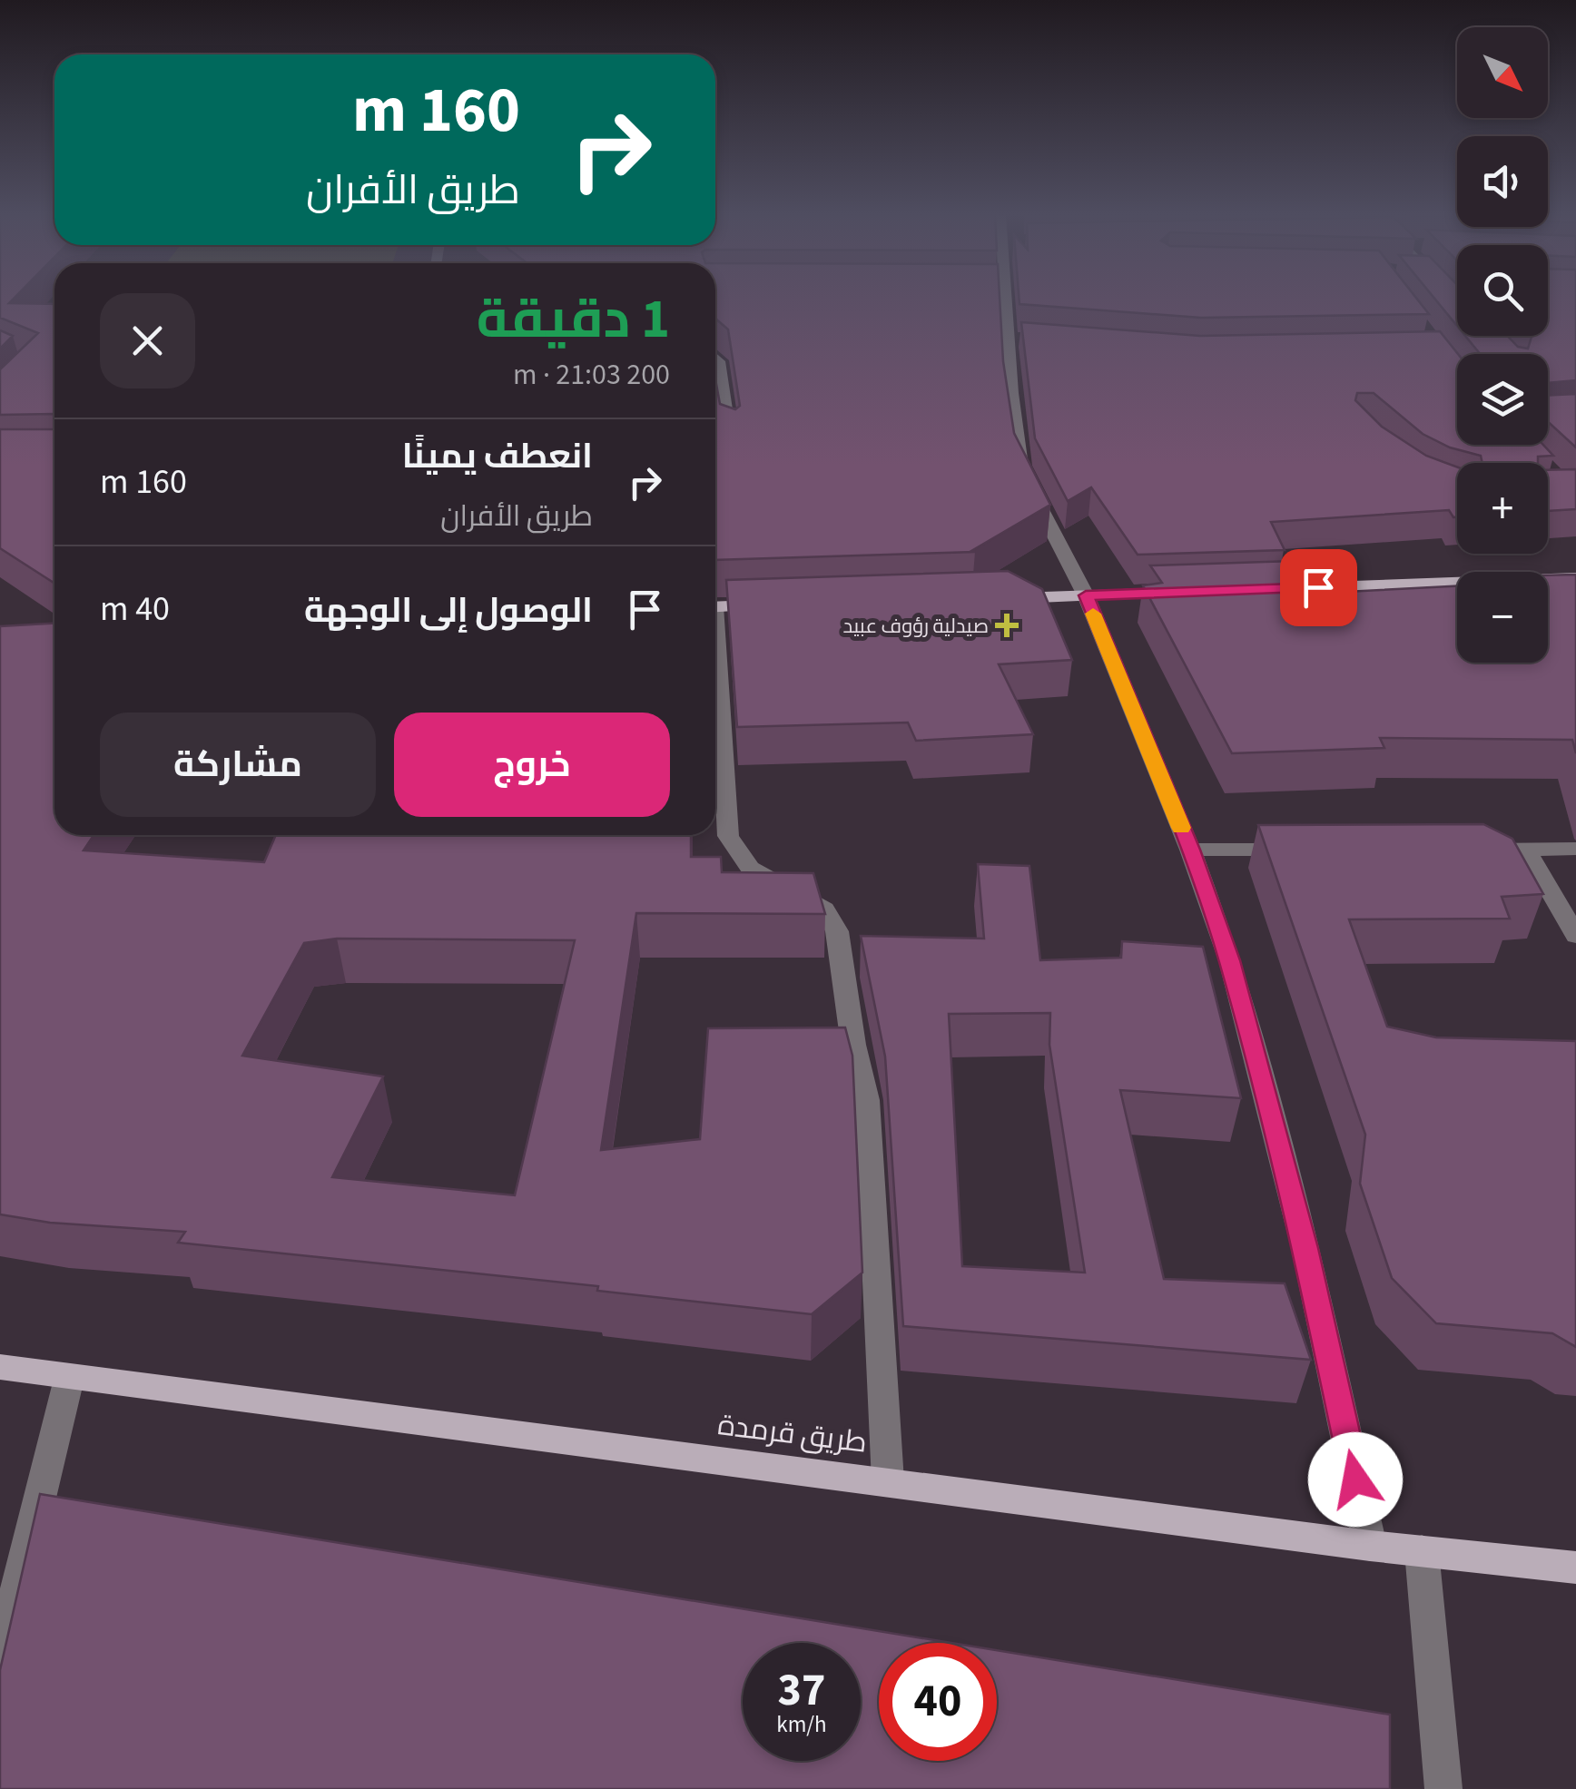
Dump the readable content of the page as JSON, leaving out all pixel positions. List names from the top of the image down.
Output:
{
  "streets": {
    "main road": ["طريق قرمدة"]
  },
  "places": {
    "health": ["صيدلية رؤوف عبيد"]
  },
  "north": "bottom right",
  "page": {
    "map_buttons": ["+", "−"],
    "turn": ["160 m", "طريق الأفران"],
    "heading": ["1 دقيقة", "200 m · 21:03"],
    "list": [
      {
        "name": "انعطف يمينًا",
        "note": "طريق الأفران",
        "value": "160 m"
      },
      {
        "name": "الوصول إلى الوجهة",
        "value": "40 m"
      }
    ],
    "buttons": ["خروج", "مشاركة"],
    "speed": "37 km/h",
    "limit": "40"
  }
}
